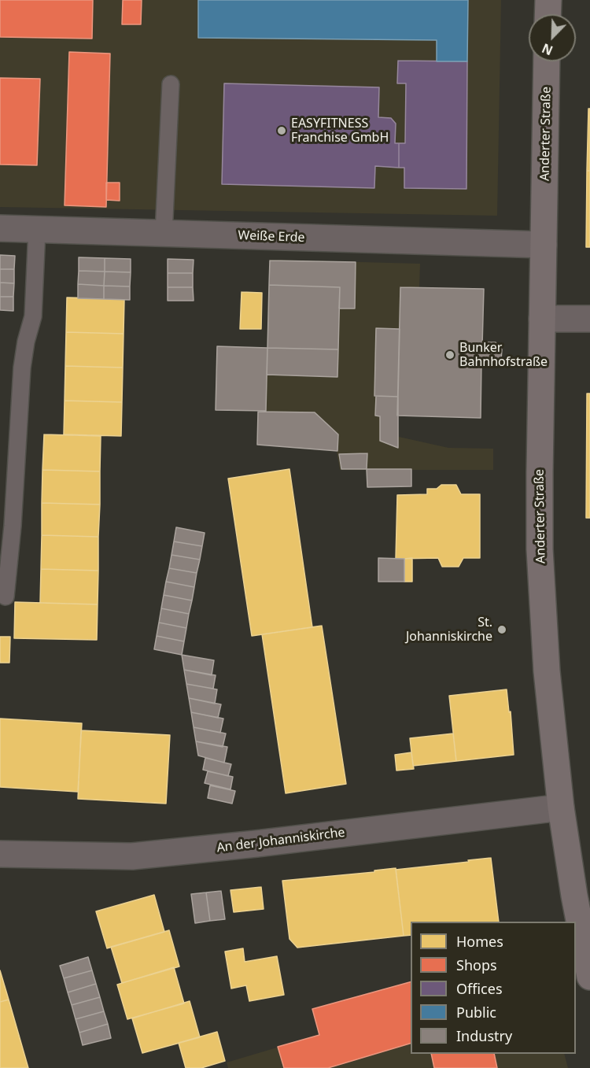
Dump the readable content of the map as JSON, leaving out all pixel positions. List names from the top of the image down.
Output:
{
  "streets": {
    "main road": ["Anderter Straße"],
    "street": ["Weiße Erde", "An der Johanniskirche"]
  },
  "crossings": [
    ["Anderter Straße", "Weiße Erde"],
    ["Anderter Straße", "An der Johanniskirche"]
  ],
  "places": ["EASYFITNESS Franchise GmbH", "Bunker Bahnhofstraße", "St. Johanniskirche"],
  "legend": [
    "Homes",
    "Shops",
    "Offices",
    "Public",
    "Industry"
  ],
  "north": "bottom left"
}
